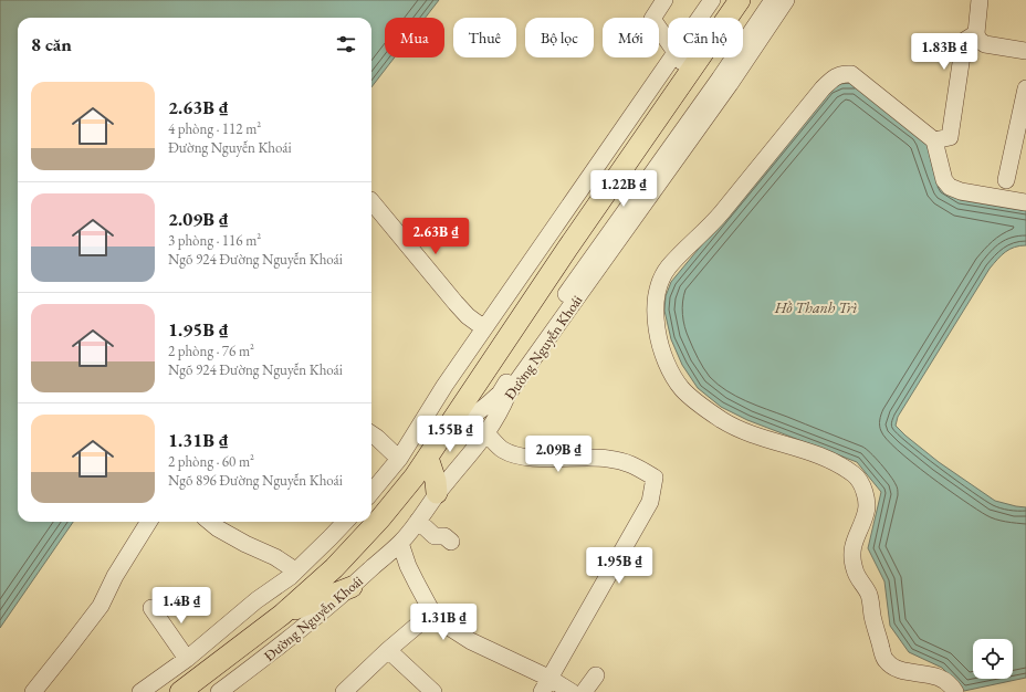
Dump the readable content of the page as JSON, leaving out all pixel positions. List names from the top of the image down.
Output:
{
  "streets": {
    "main road": ["Đường Nguyễn Khoái"]
  },
  "water": ["Hồ Thanh Trì"],
  "page": {
    "chip": [
      "Mua",
      "Thuê",
      "Bộ lọc",
      "Mới",
      "Căn hộ"
    ],
    "heading": "8 căn",
    "price": [
      "1.83B ₫",
      "1.22B ₫",
      "2.63B ₫",
      "1.55B ₫",
      "2.09B ₫",
      "1.95B ₫",
      "1.4B ₫",
      "1.31B ₫"
    ],
    "list": [
      {
        "name": "2.63B ₫",
        "note": "4 phòng · 112 m² · Đường Nguyễn Khoái"
      },
      {
        "name": "2.09B ₫",
        "note": "3 phòng · 116 m² · Ngõ 924 Đường Nguyễn Khoái"
      },
      {
        "name": "1.95B ₫",
        "note": "2 phòng · 76 m² · Ngõ 924 Đường Nguyễn Khoái"
      },
      {
        "name": "1.31B ₫",
        "note": "2 phòng · 60 m² · Ngõ 896 Đường Nguyễn Khoái"
      }
    ]
  }
}
